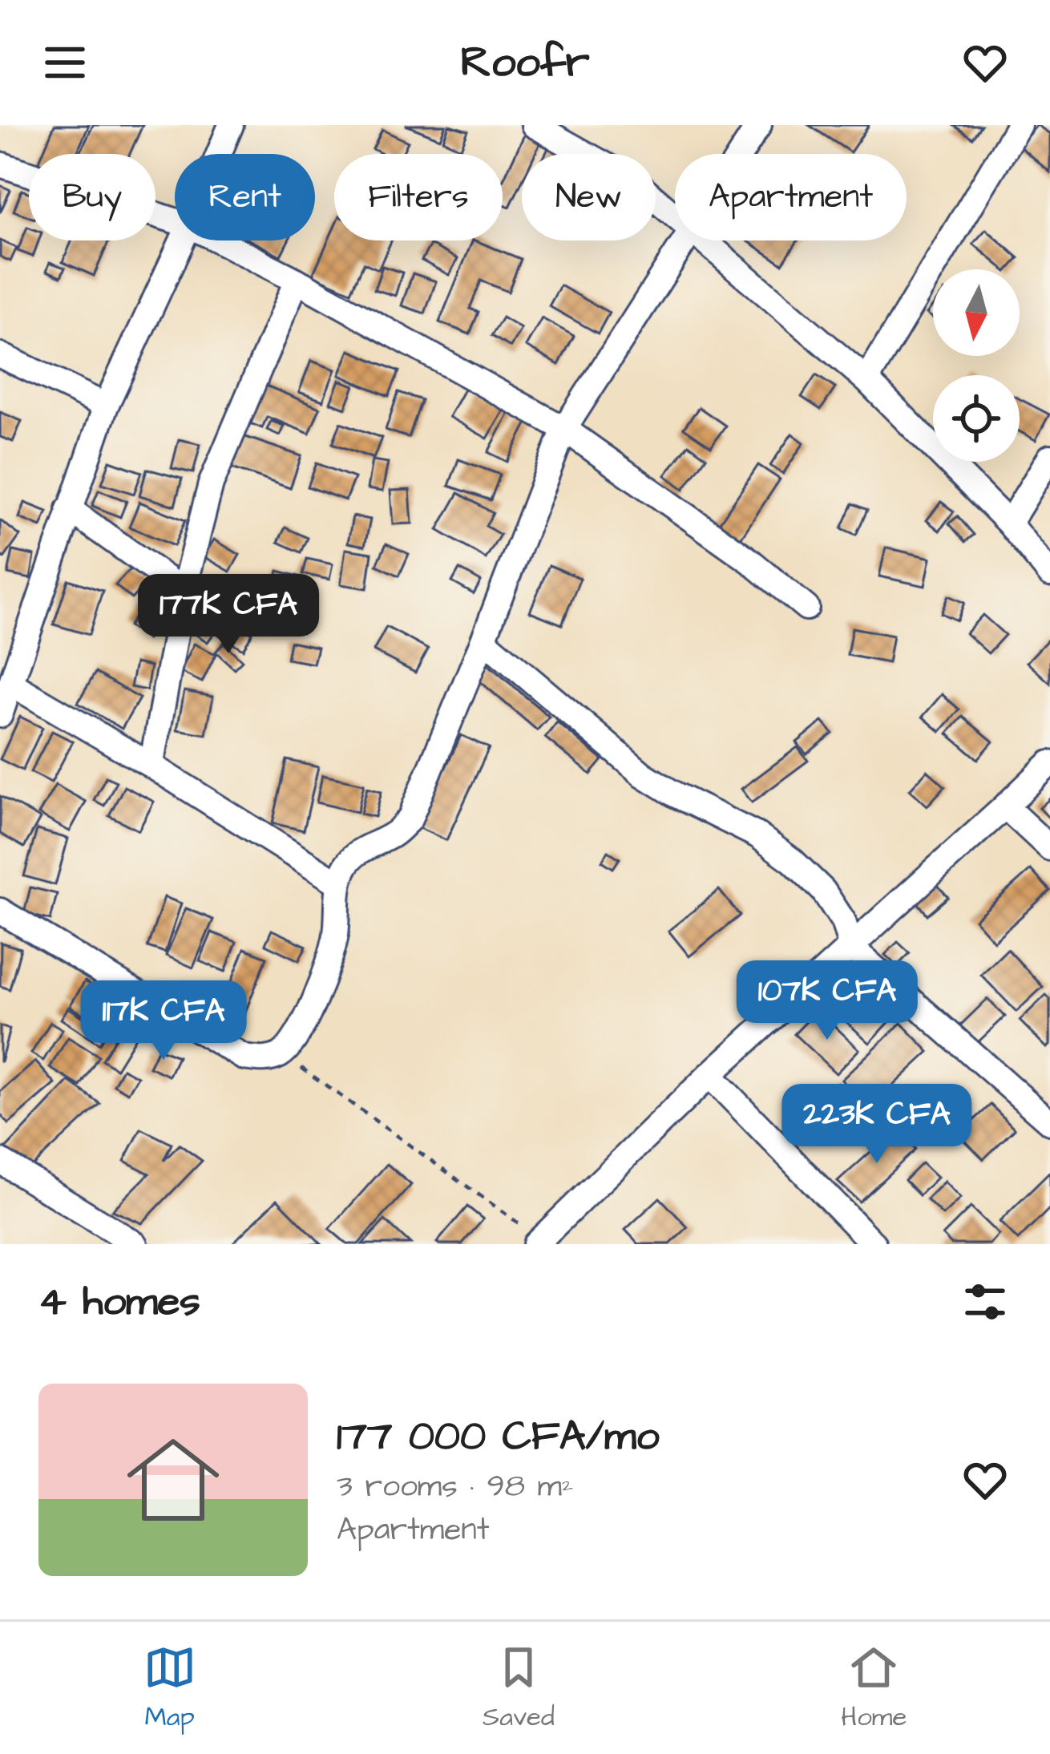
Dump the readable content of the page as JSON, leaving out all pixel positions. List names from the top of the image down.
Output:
{
  "north": "bottom",
  "page": {
    "header": "Roofr",
    "chip": [
      "Buy",
      "Rent",
      "Filters",
      "New",
      "Apartment"
    ],
    "price": [
      "177K CFA",
      "107K CFA",
      "117K CFA",
      "223K CFA"
    ],
    "heading": "4 homes",
    "list": [
      {
        "name": "177 000 CFA/mo",
        "note": "3 rooms · 98 m² · Apartment"
      }
    ],
    "tabs": ["Map", "Saved", "Home"]
  }
}
